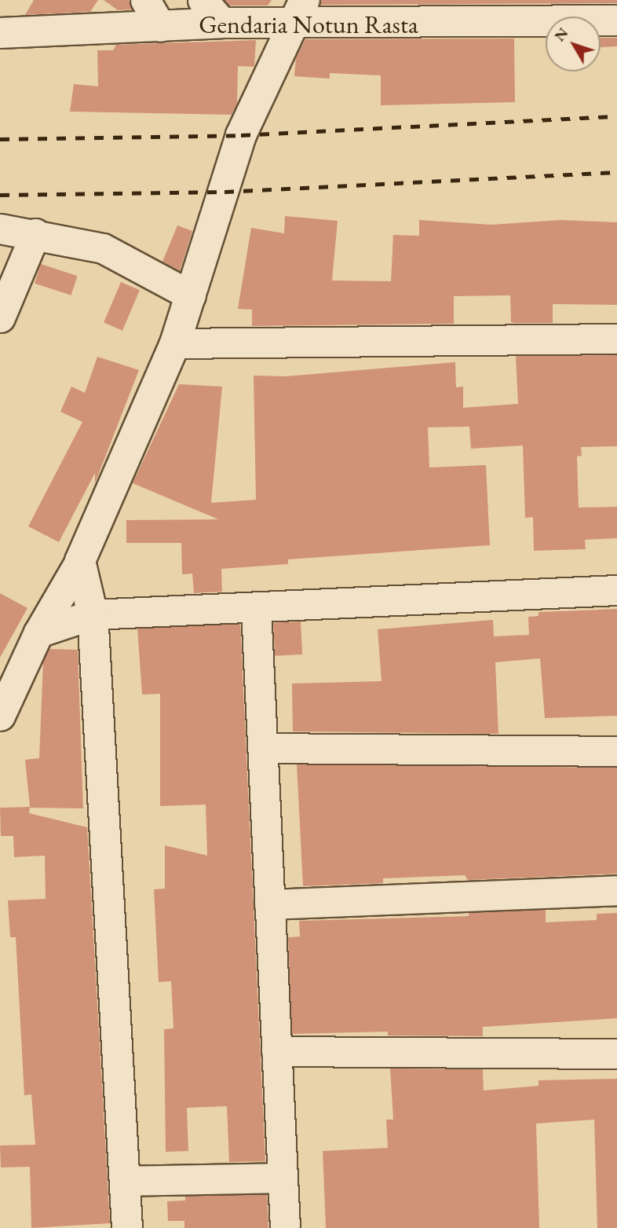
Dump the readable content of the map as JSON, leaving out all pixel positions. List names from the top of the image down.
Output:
{
  "streets": {
    "main road": ["Gendaria Notun Rasta"]
  },
  "north": "top left"
}
